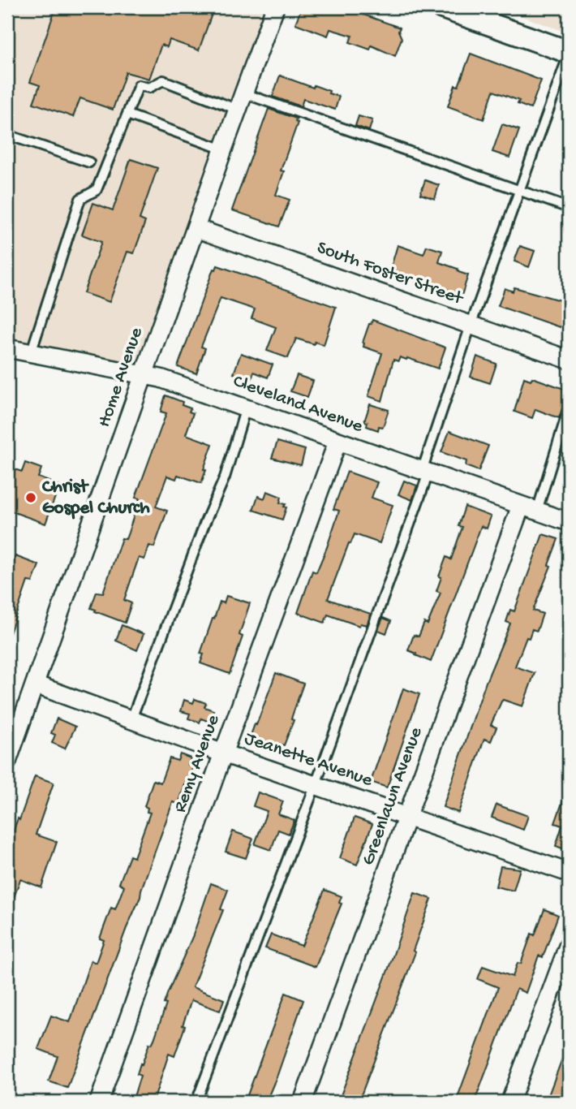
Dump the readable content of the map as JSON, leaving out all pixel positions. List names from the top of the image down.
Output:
{
  "streets": {
    "street": [
      "South Foster Street",
      "Home Avenue",
      "Cleveland Avenue",
      "Jeanette Avenue",
      "Remy Avenue",
      "Greenlawn Avenue"
    ]
  },
  "crossings": [
    ["South Foster Street", "Home Avenue"],
    ["Home Avenue", "Cleveland Avenue"],
    ["Home Avenue", "Jeanette Avenue"],
    ["Cleveland Avenue", "Remy Avenue"],
    ["Cleveland Avenue", "Greenlawn Avenue"],
    ["Jeanette Avenue", "Remy Avenue"],
    ["Jeanette Avenue", "Greenlawn Avenue"]
  ],
  "places": ["Christ Gospel Church"]
}
